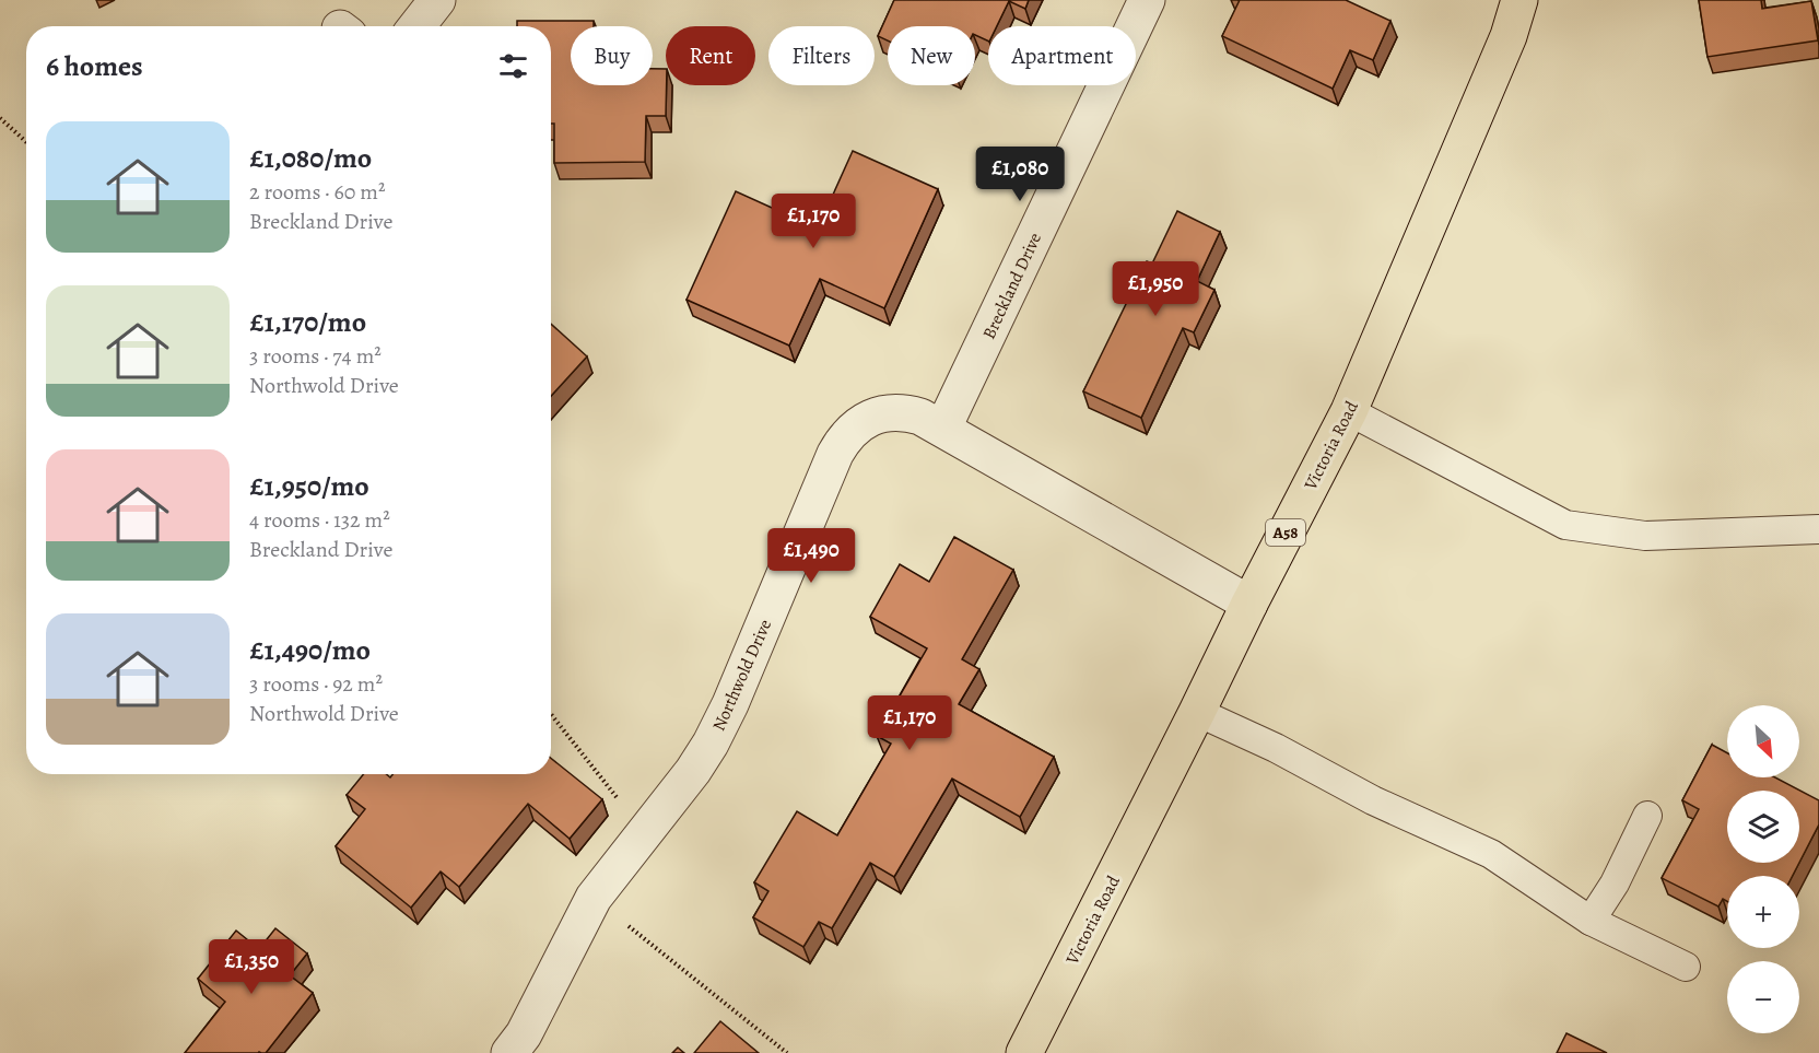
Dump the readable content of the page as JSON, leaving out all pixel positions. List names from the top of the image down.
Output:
{
  "streets": {
    "highway": ["Victoria Road", "A58"],
    "street": ["Breckland Drive", "Northwold Drive"]
  },
  "crossings": [
    ["Breckland Drive", "Northwold Drive"],
    ["Victoria Road", "Northwold Drive"]
  ],
  "north": "bottom right",
  "page": {
    "chip": [
      "Buy",
      "Rent",
      "Filters",
      "New",
      "Apartment"
    ],
    "heading": "6 homes",
    "list": [
      {
        "name": "£1,080/mo",
        "note": "2 rooms · 60 m² · Breckland Drive"
      },
      {
        "name": "£1,170/mo",
        "note": "3 rooms · 74 m² · Northwold Drive"
      },
      {
        "name": "£1,950/mo",
        "note": "4 rooms · 132 m² · Breckland Drive"
      },
      {
        "name": "£1,490/mo",
        "note": "3 rooms · 92 m² · Northwold Drive"
      }
    ],
    "price": [
      "£1,080",
      "£1,170",
      "£1,950",
      "£1,490",
      "£1,170",
      "£1,350"
    ],
    "map_buttons": ["+", "−"]
  }
}
